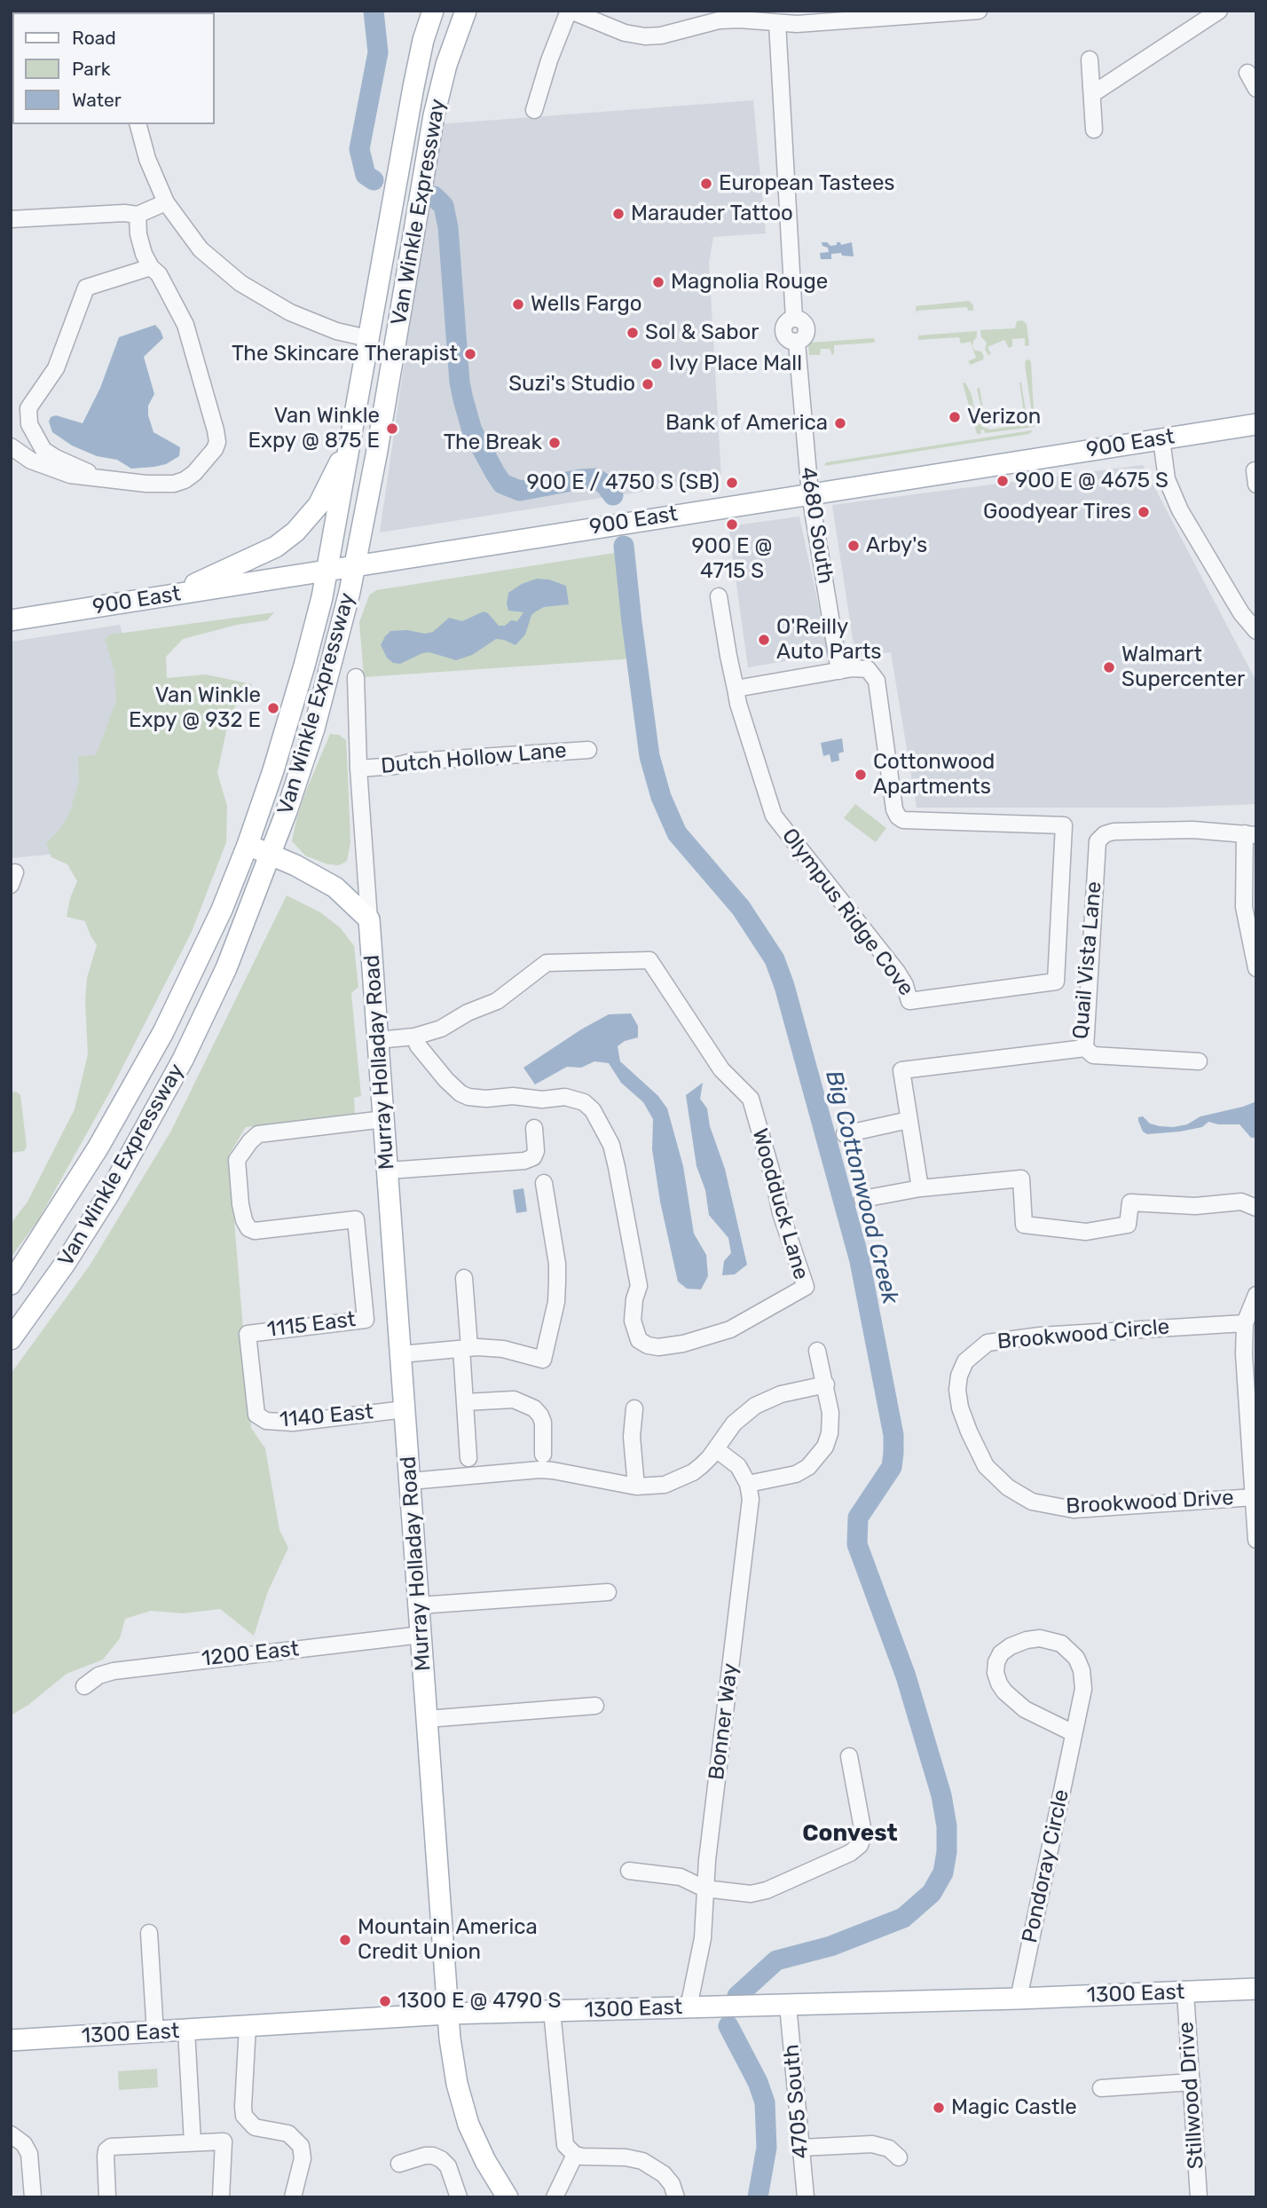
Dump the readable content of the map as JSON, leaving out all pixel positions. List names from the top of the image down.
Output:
{
  "streets": {
    "main road": [
      "Van Winkle Expressway",
      "900 East",
      "Murray Holladay Road",
      "1300 East"
    ],
    "street": [
      "4680 South",
      "Dutch Hollow Lane",
      "Olympus Ridge Cove",
      "Quail Vista Lane",
      "Woodduck Lane",
      "1115 East",
      "Brookwood Circle",
      "1140 East",
      "Brookwood Drive",
      "1200 East",
      "Bonner Way",
      "Pondoray Circle",
      "Stillwood Drive",
      "4705 South"
    ]
  },
  "crossings": [
    ["Van Winkle Expressway", "900 East"],
    ["900 East", "4680 South"],
    ["4680 South", "Olympus Ridge Cove"],
    ["Dutch Hollow Lane", "Murray Holladay Road"],
    ["Murray Holladay Road", "1115 East"],
    ["Murray Holladay Road", "1140 East"],
    ["Murray Holladay Road", "1200 East"],
    ["Murray Holladay Road", "1300 East"],
    ["1115 East", "1140 East"],
    ["Brookwood Circle", "Brookwood Drive"],
    ["Bonner Way", "1300 East"],
    ["Pondoray Circle", "1300 East"],
    ["1300 East", "Stillwood Drive"],
    ["1300 East", "4705 South"]
  ],
  "districts": ["Convest"],
  "water": ["Big Cottonwood Creek"],
  "places": [
    "European Tastees",
    "Marauder Tattoo",
    "Magnolia Rouge",
    "Wells Fargo",
    "Sol & Sabor",
    "The Skincare Therapist",
    "Ivy Place Mall",
    "Suzi's Studio",
    "Verizon",
    "Bank of America",
    "Van Winkle Expy @ 875 E",
    "The Break",
    "900 E @ 4675 S",
    "900 E / 4750 S (SB)",
    "Goodyear Tires",
    "900 E @ 4715 S",
    "Arby's",
    "O'Reilly Auto Parts",
    "Walmart Supercenter",
    "Van Winkle Expy @ 932 E",
    "Cottonwood Apartments",
    "Mountain America Credit Union",
    "1300 E @ 4790 S",
    "Magic Castle"
  ],
  "legend": ["Road", "Park", "Water"]
}
